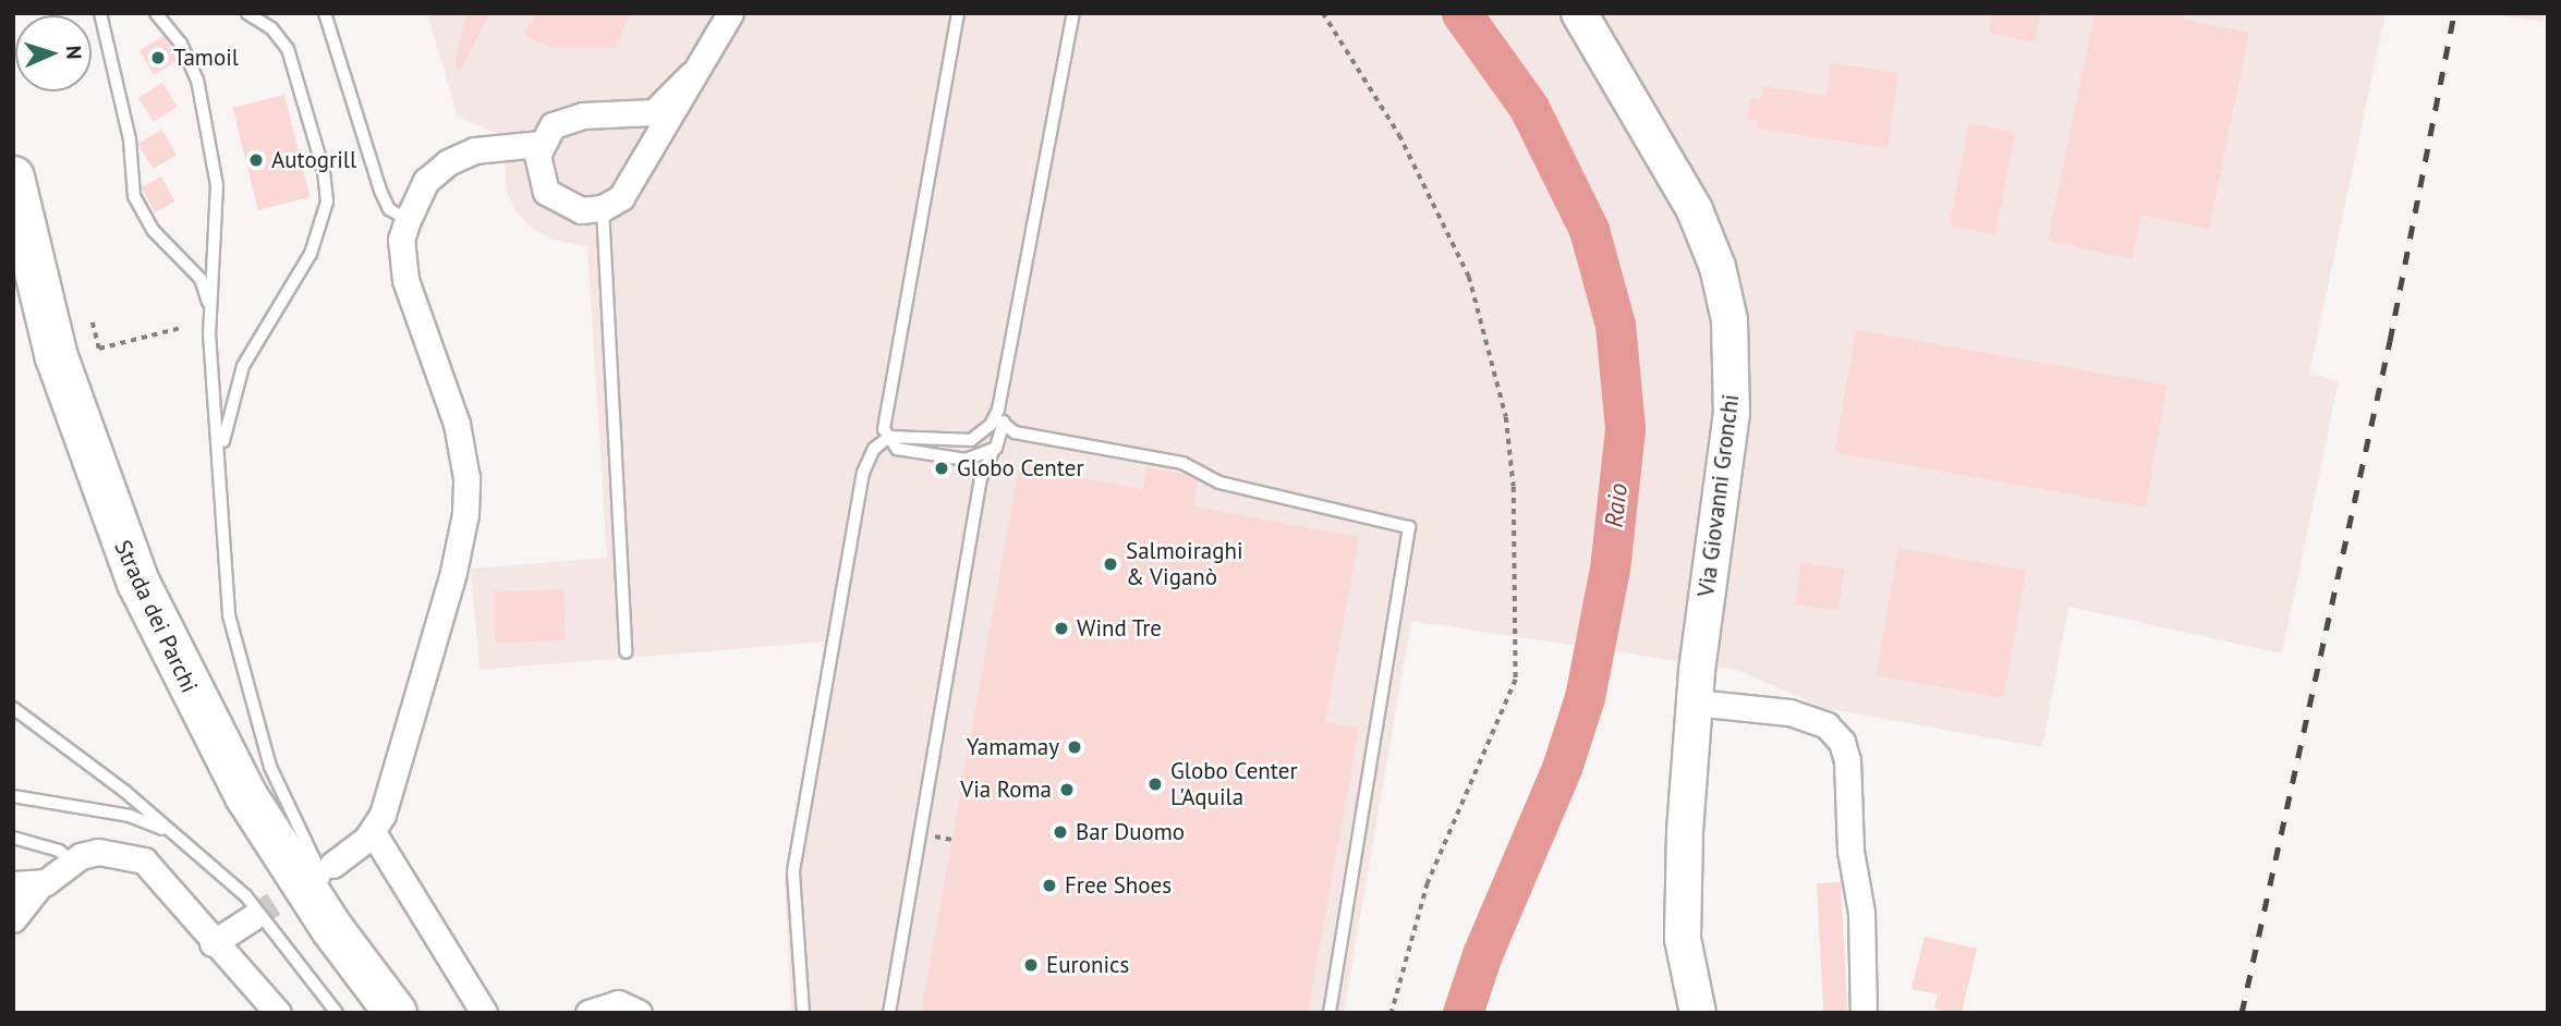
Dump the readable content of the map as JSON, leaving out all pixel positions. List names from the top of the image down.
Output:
{
  "streets": {
    "highway": ["Strada dei Parchi"],
    "main road": ["Via Giovanni Gronchi"]
  },
  "water": ["Raio"],
  "places": [
    "Tamoil",
    "Autogrill",
    "Globo Center",
    "Salmoiraghi & Viganò",
    "Wind Tre",
    "Yamamay",
    "Globo Center L'Aquila",
    "Via Roma",
    "Bar Duomo",
    "Free Shoes",
    "Euronics"
  ],
  "north": "right"
}
